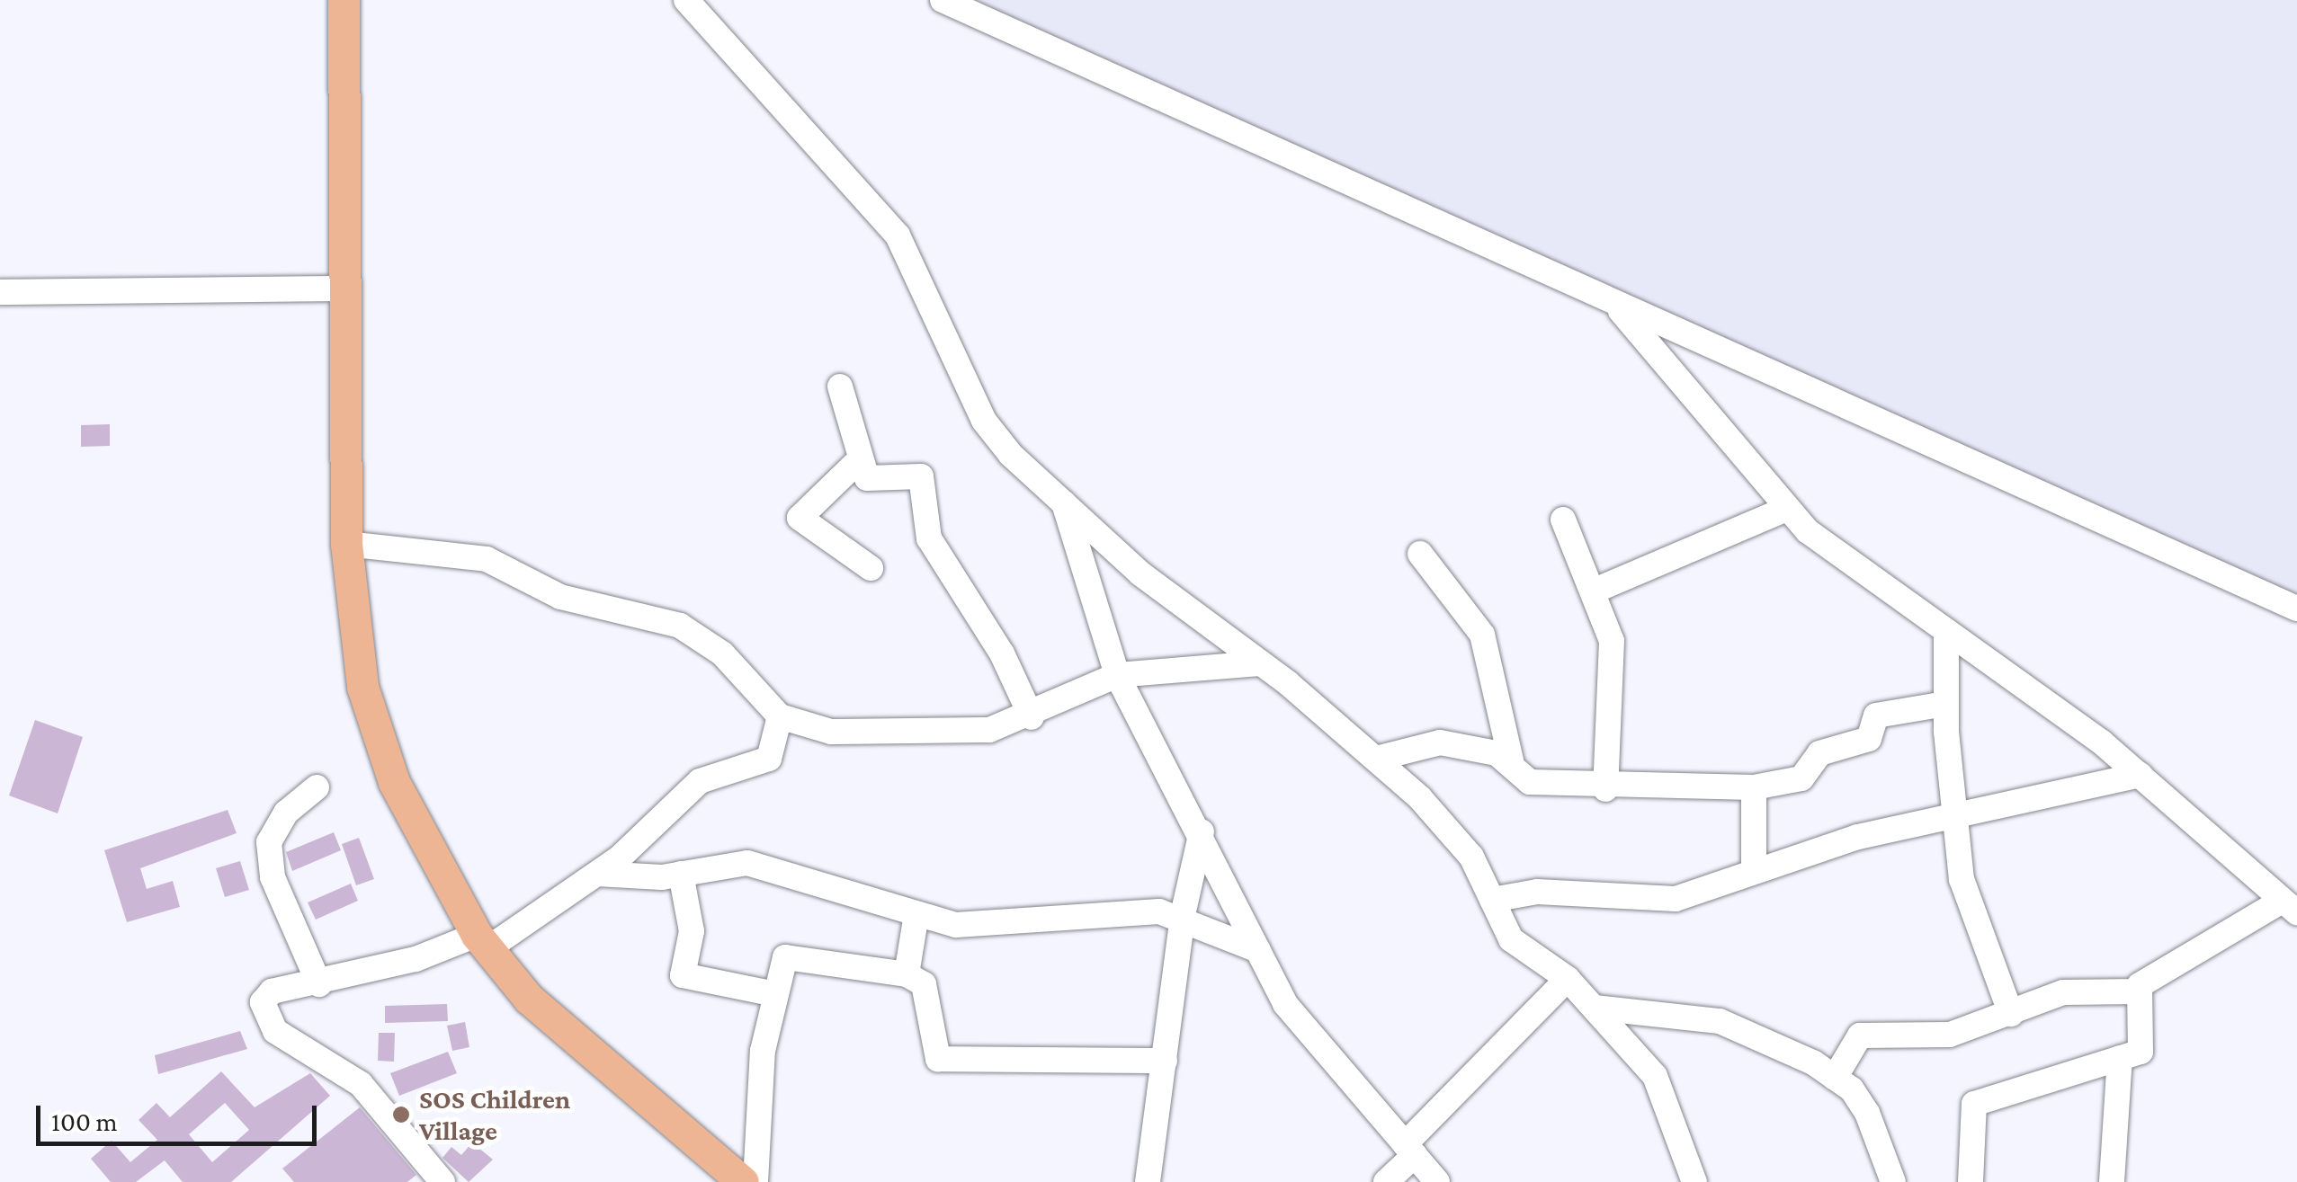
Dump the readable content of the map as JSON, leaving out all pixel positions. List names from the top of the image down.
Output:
{
  "places": ["SOS Children Village"],
  "scale_bar": "100 m"
}
